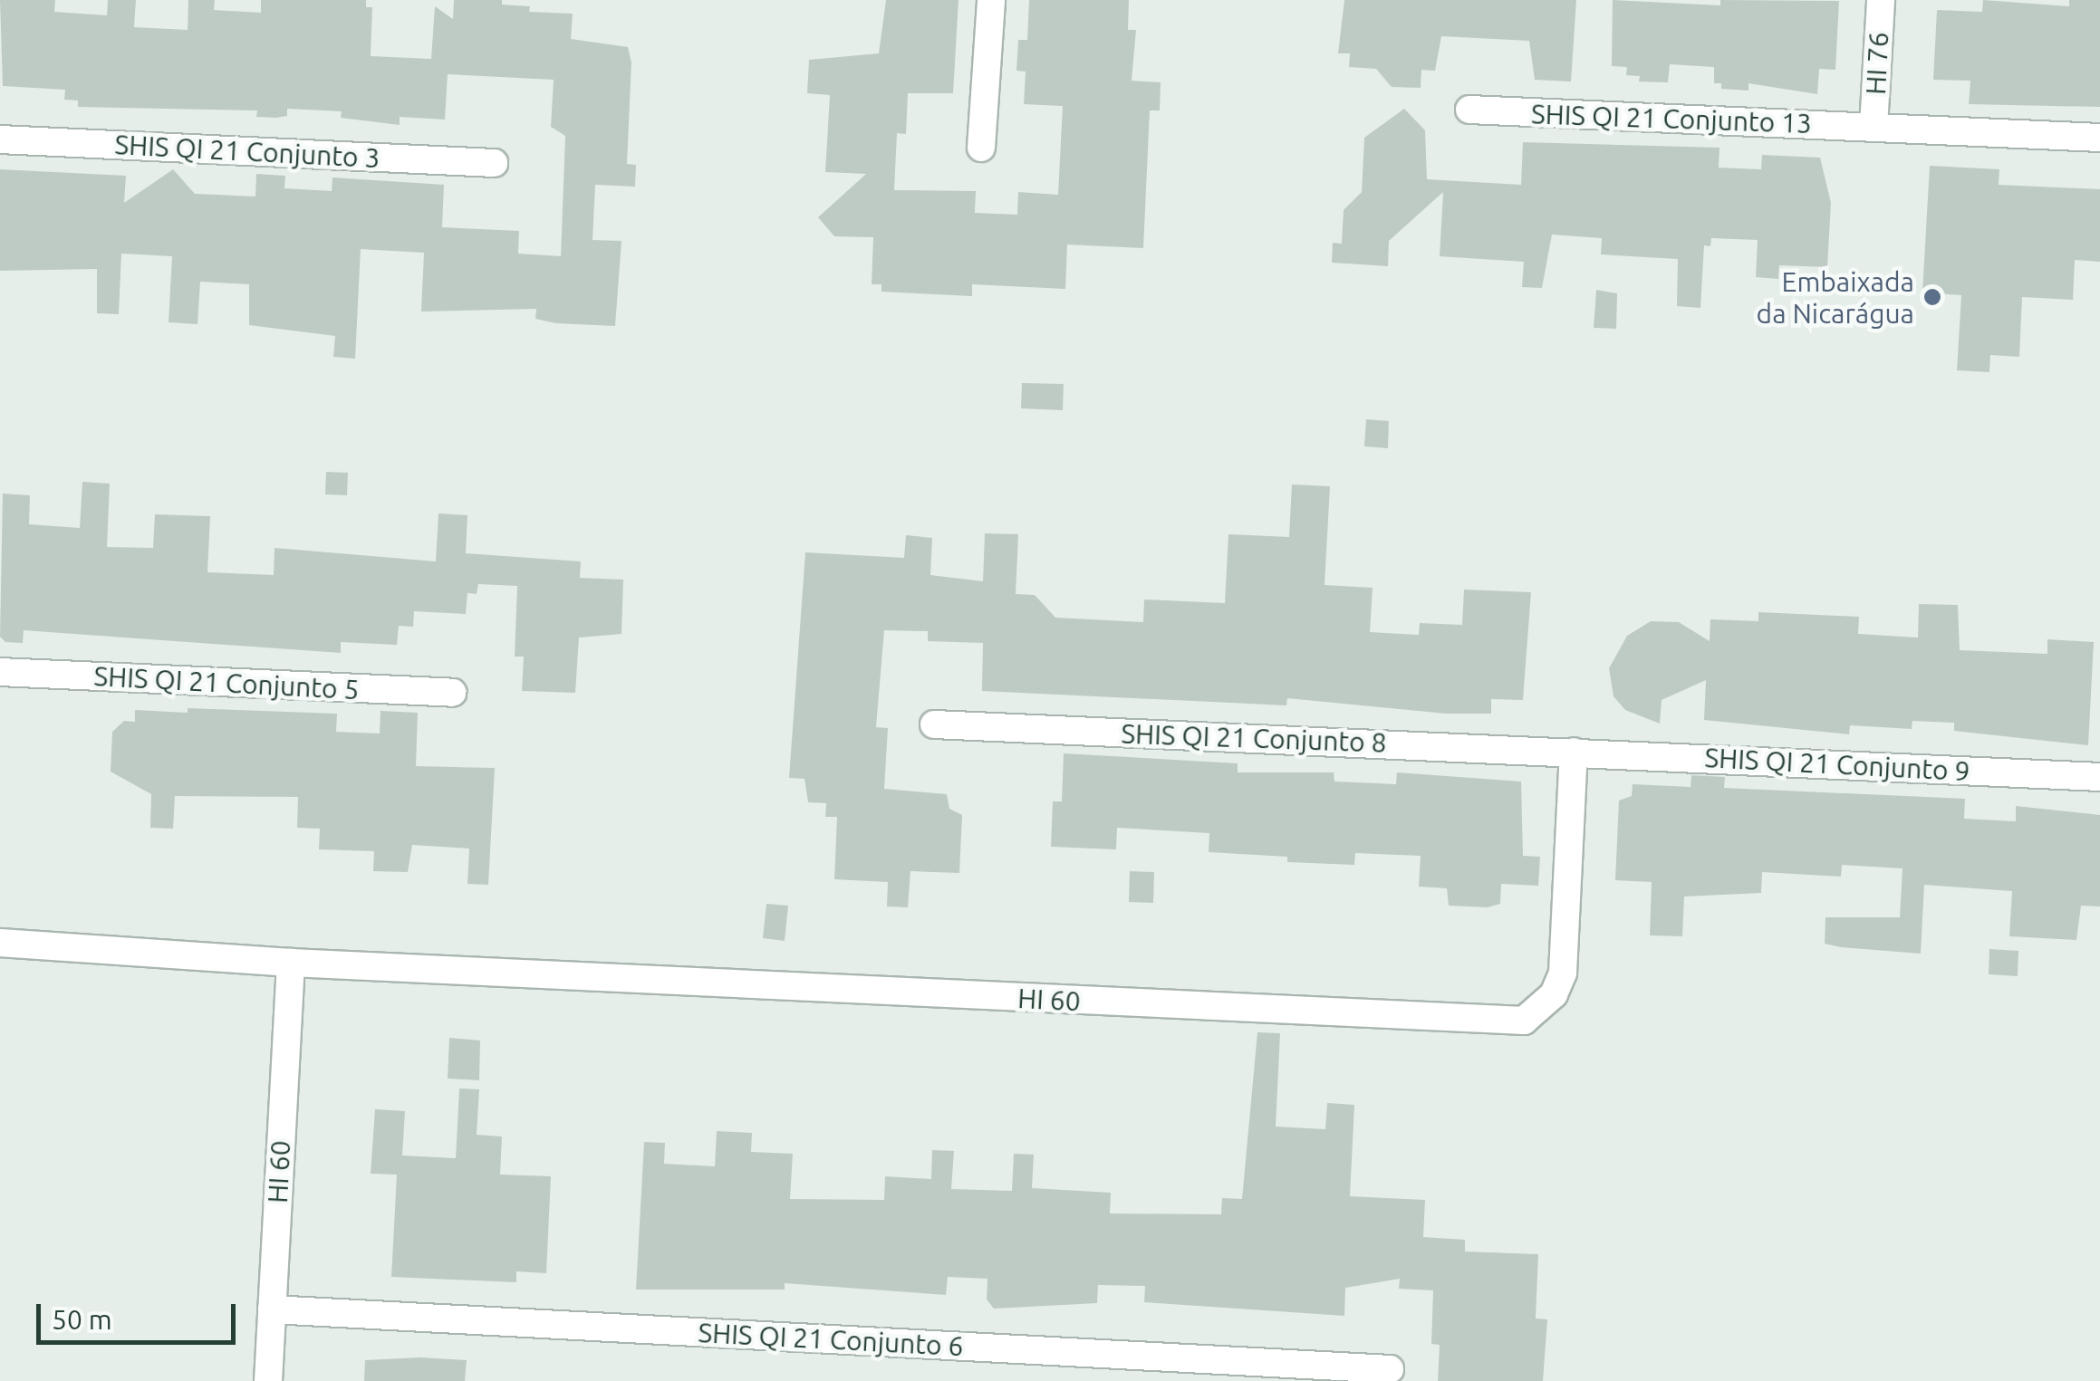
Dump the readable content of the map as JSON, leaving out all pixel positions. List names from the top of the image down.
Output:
{
  "streets": {
    "street": [
      "HI 76",
      "SHIS QI 21 Conjunto 13",
      "SHIS QI 21 Conjunto 3",
      "SHIS QI 21 Conjunto 5",
      "SHIS QI 21 Conjunto 8",
      "SHIS QI 21 Conjunto 9",
      "HI 60",
      "SHIS QI 21 Conjunto 6"
    ]
  },
  "crossings": [
    ["HI 76", "SHIS QI 21 Conjunto 13"],
    ["SHIS QI 21 Conjunto 8", "SHIS QI 21 Conjunto 9"],
    ["SHIS QI 21 Conjunto 8", "HI 60"],
    ["SHIS QI 21 Conjunto 9", "HI 60"],
    ["HI 60", "SHIS QI 21 Conjunto 6"]
  ],
  "places": ["Embaixada da Nicarágua"],
  "scale_bar": "50 m"
}
